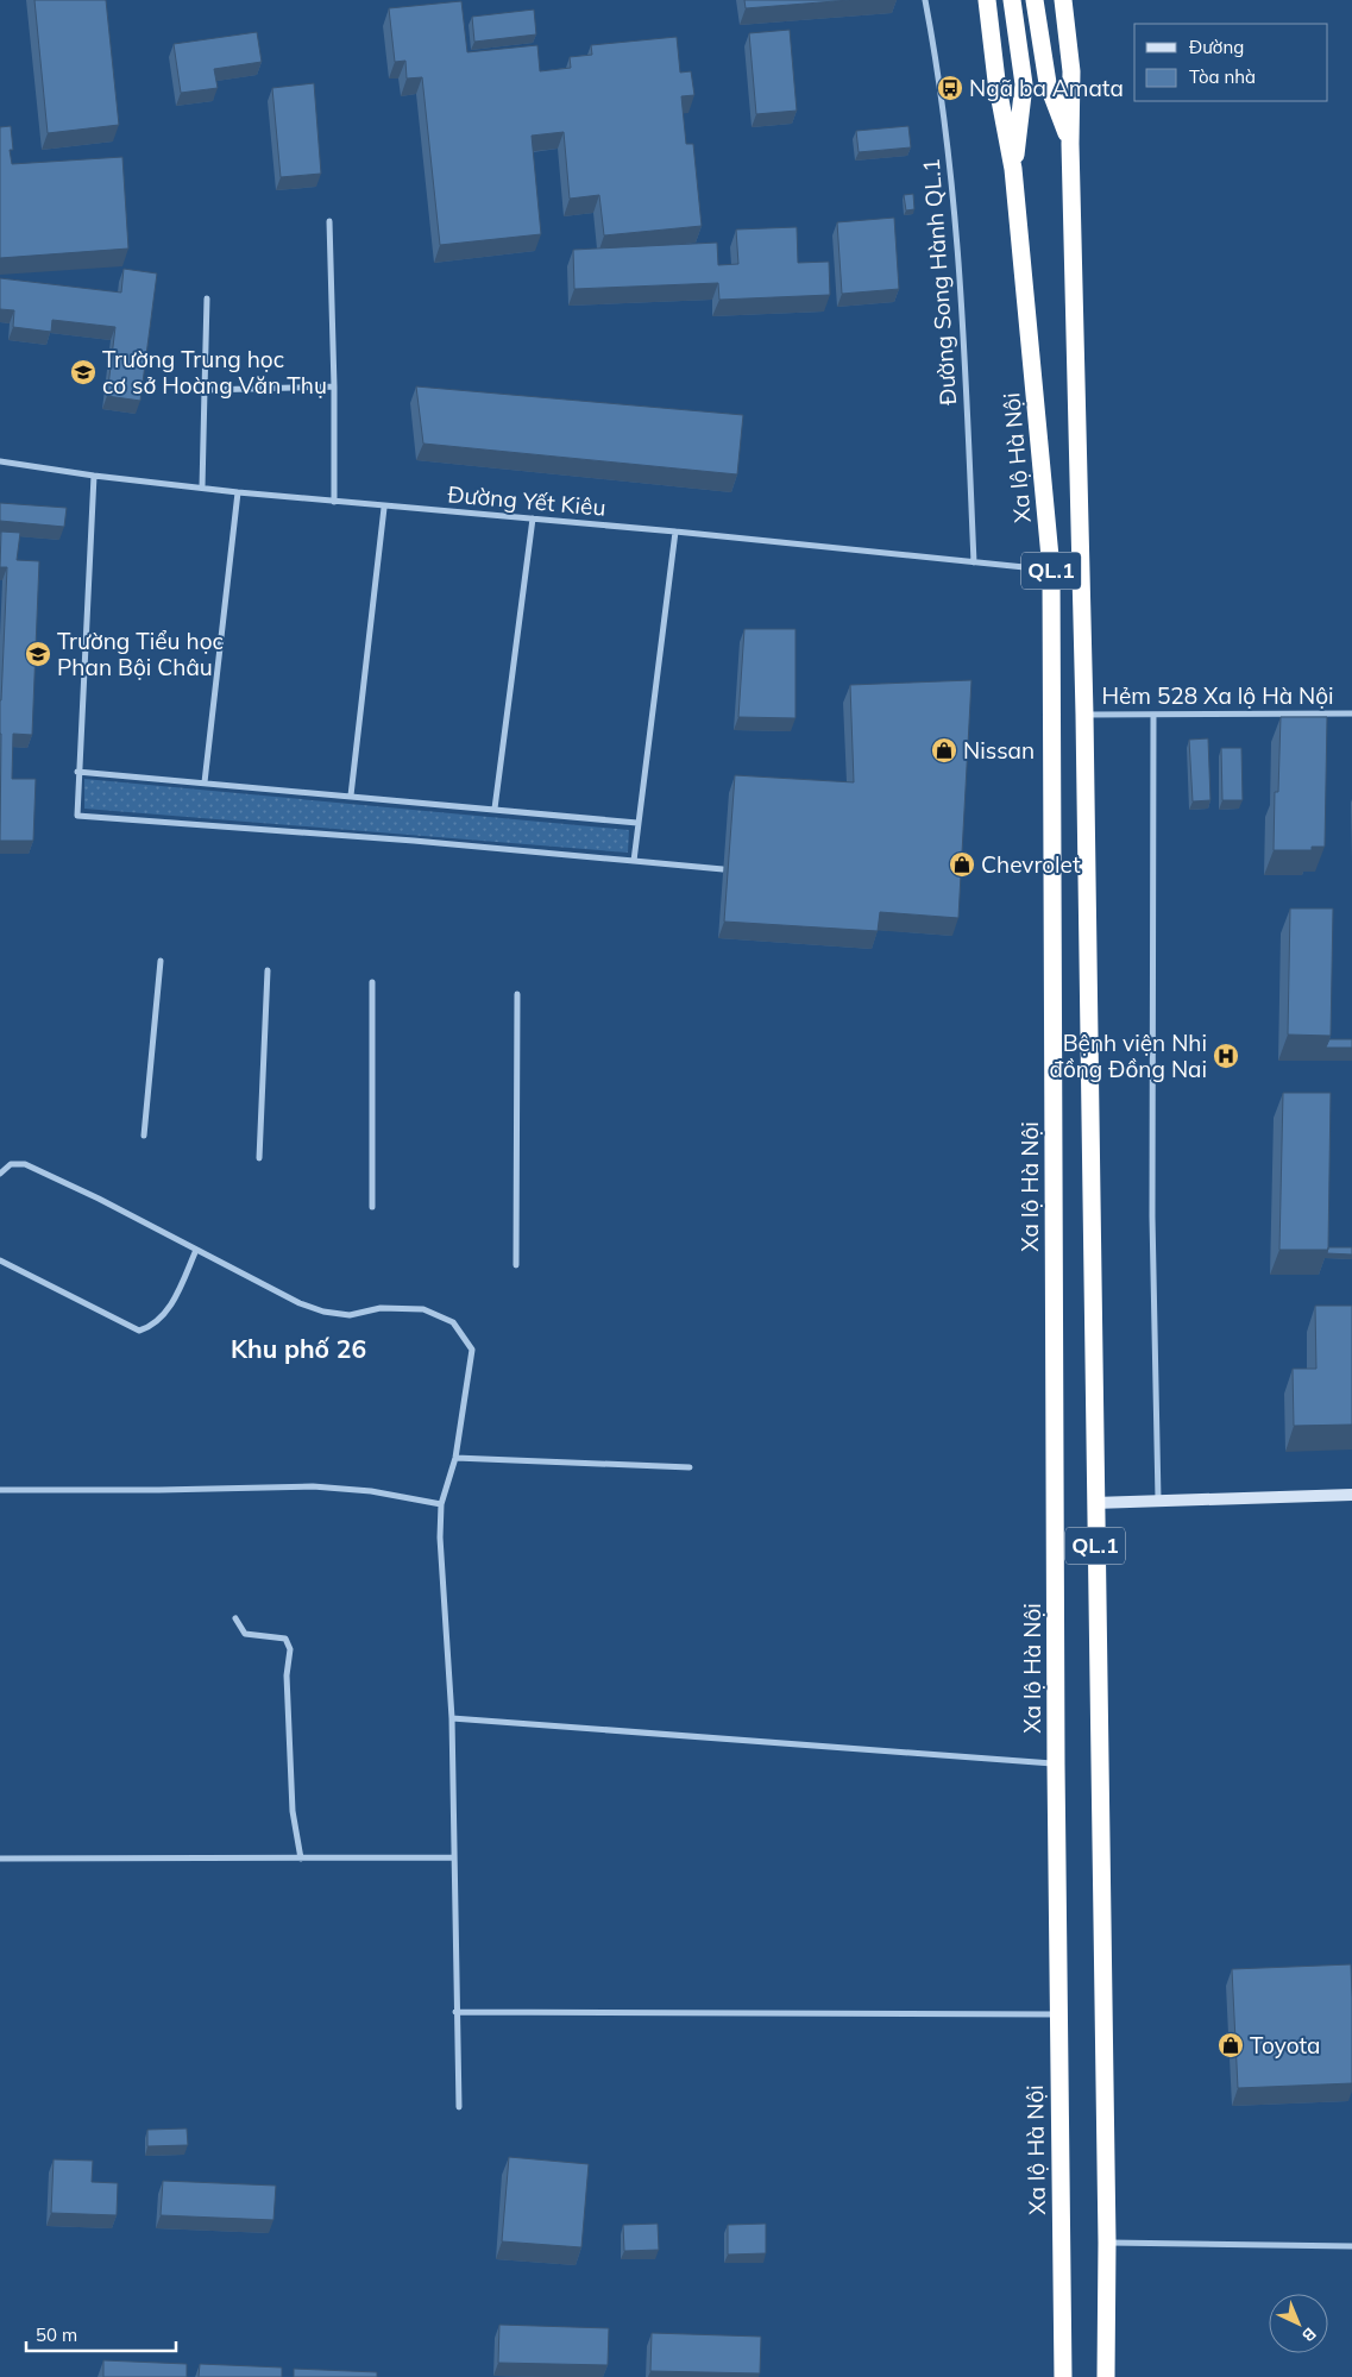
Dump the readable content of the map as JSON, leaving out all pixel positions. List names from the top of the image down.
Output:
{
  "streets": {
    "highway": ["Xa lộ Hà Nội", "QL.1"],
    "street": ["Đường Song Hành QL.1", "Đường Yết Kiêu", "Hẻm 528 Xa lộ Hà Nội"]
  },
  "crossings": [
    ["Đường Song Hành QL.1", "Đường Yết Kiêu"],
    ["Xa lộ Hà Nội", "Đường Yết Kiêu"],
    ["Xa lộ Hà Nội", "QL.1"],
    ["QL.1", "Hẻm 528 Xa lộ Hà Nội"]
  ],
  "districts": ["Khu phố 26"],
  "places": {
    "bus stop": ["Ngã ba Amata"],
    "school or university": ["Trường Trung học cơ sở Hoàng Văn Thụ", "Trường Tiểu học Phan Bội Châu"],
    "shop": ["Nissan", "Chevrolet", "Toyota"],
    "hospital": ["Bệnh viện Nhi đồng Đồng Nai"]
  },
  "legend": ["Đường", "Tòa nhà"],
  "scale_bar": "50 m",
  "north": "bottom right"
}
